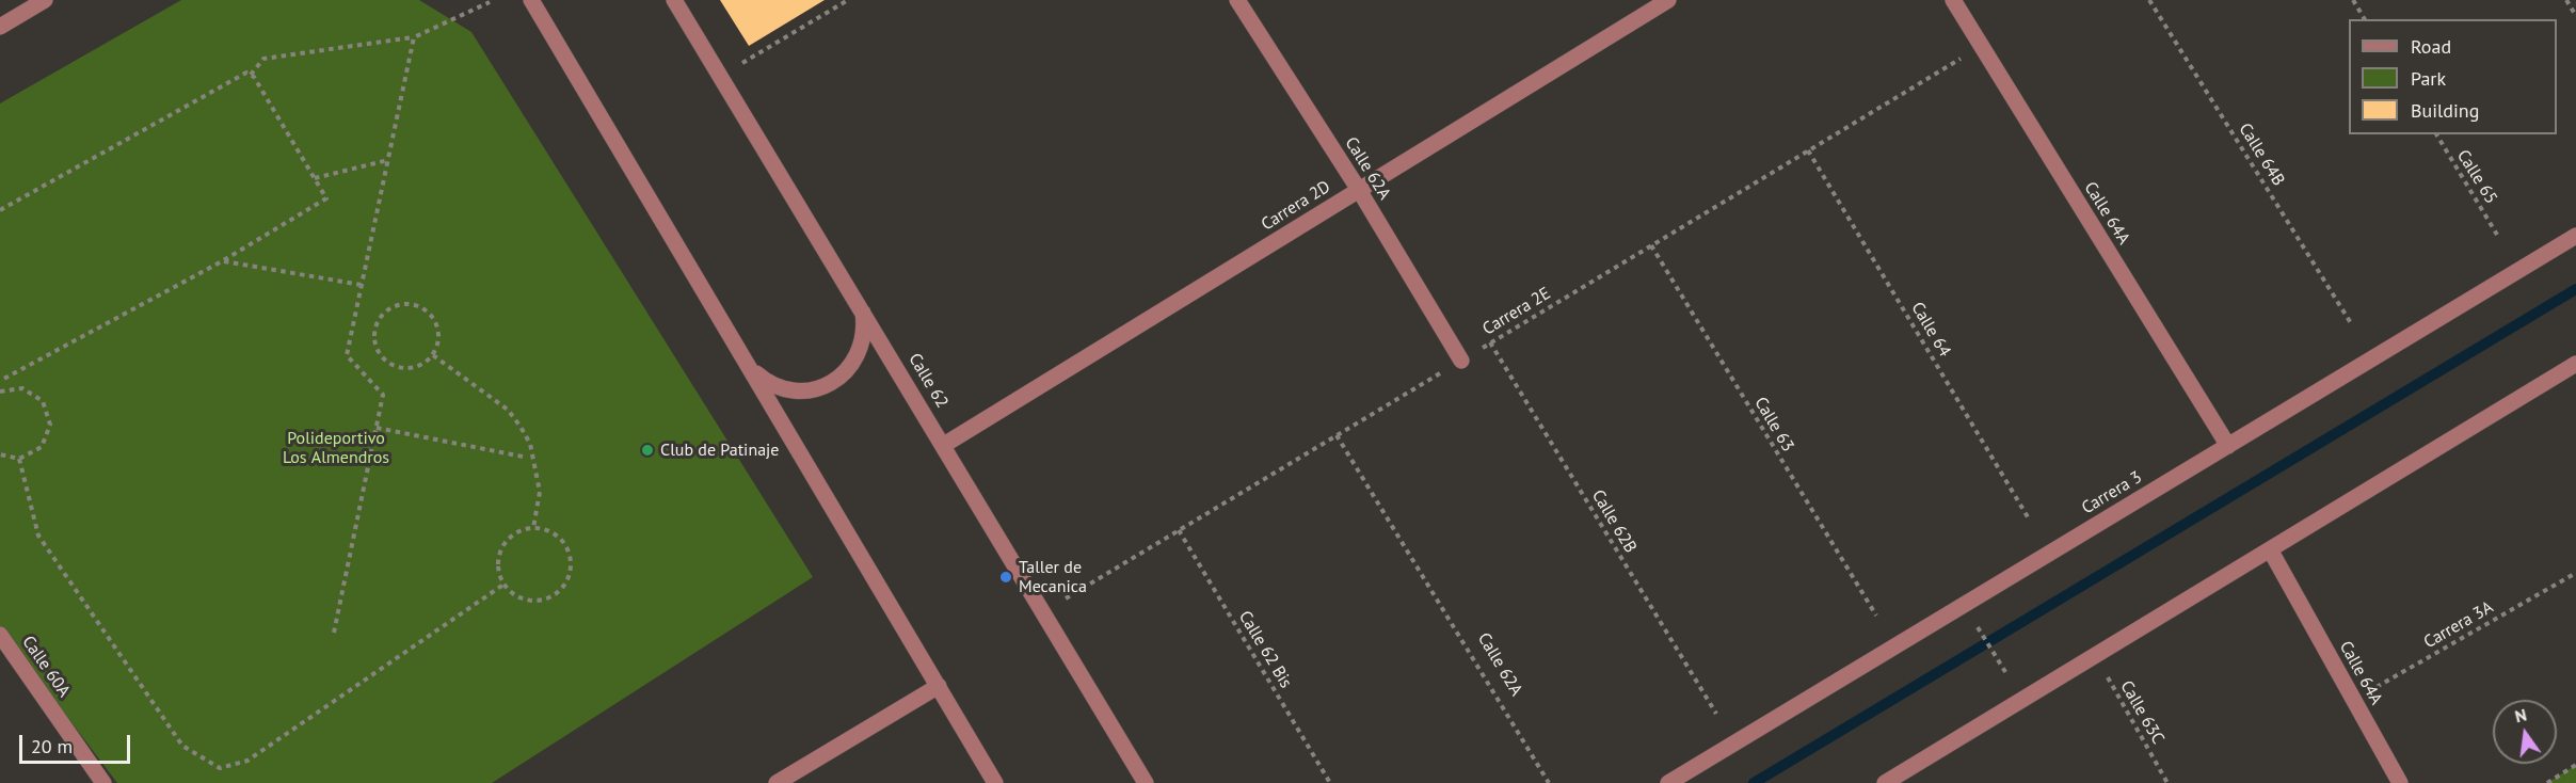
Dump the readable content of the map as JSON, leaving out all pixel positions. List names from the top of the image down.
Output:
{
  "streets": {
    "street": [
      "Calle 62A",
      "Carrera 2D",
      "Calle 64A",
      "Calle 62",
      "Carrera 3",
      "Calle 60A"
    ],
    "path": [
      "Calle 64B",
      "Calle 65",
      "Carrera 2E",
      "Calle 64",
      "Calle 63",
      "Calle 62B",
      "Carrera 3A",
      "Calle 62 Bis",
      "Calle 63C"
    ]
  },
  "crossings": [
    ["Calle 62A", "Carrera 2D"],
    ["Calle 62A", "Carrera 2E"],
    ["Carrera 2D", "Calle 62"],
    ["Calle 64A", "Carrera 2E"],
    ["Calle 64A", "Carrera 3"],
    ["Calle 64A", "Carrera 3A"],
    ["Carrera 2E", "Calle 64"],
    ["Carrera 2E", "Calle 63"],
    ["Carrera 2E", "Calle 62B"],
    ["Carrera 2E", "Calle 62 Bis"]
  ],
  "parks": ["Polideportivo Los Almendros"],
  "places": ["Club de Patinaje", "Taller de Mecanica"],
  "legend": ["Road", "Park", "Building"],
  "scale_bar": "20 m",
  "north": "top"
}
